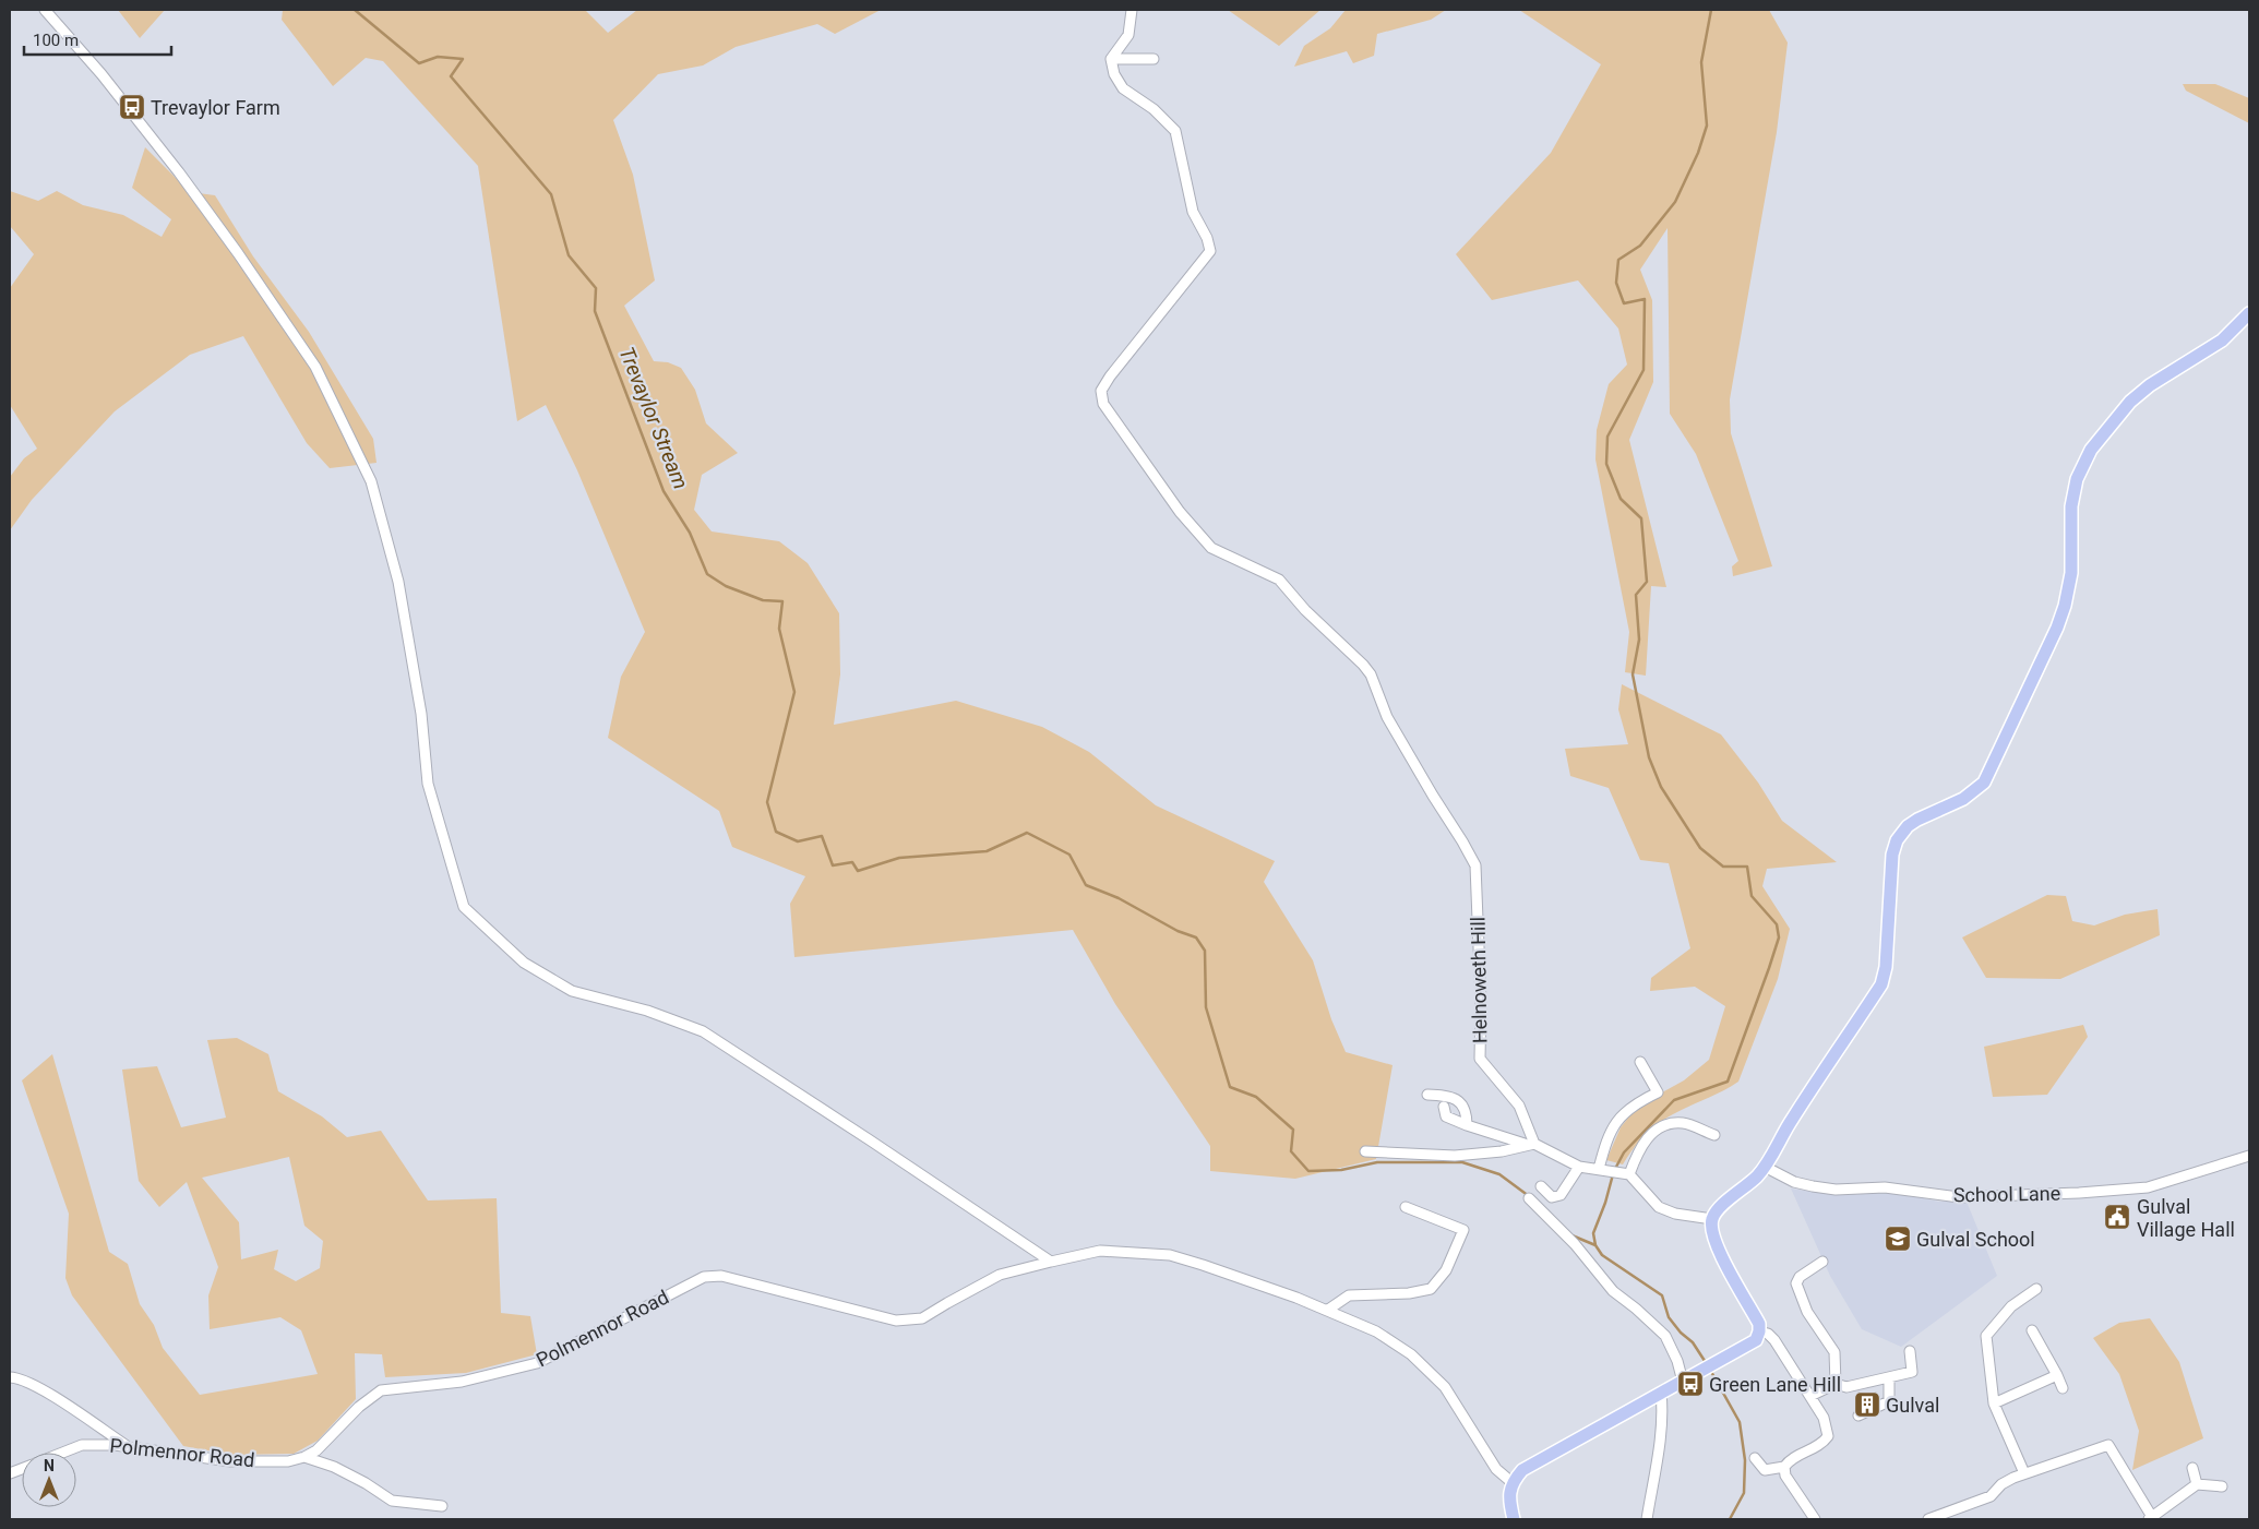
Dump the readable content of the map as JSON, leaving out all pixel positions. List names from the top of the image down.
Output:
{
  "streets": {
    "street": ["Helnoweth Hill", "School Lane", "Polmennor Road"]
  },
  "water": ["Trevaylor Stream"],
  "places": {
    "bus stop": ["Trevaylor Farm", "Green Lane Hill"],
    "public building": ["Gulval Village Hall"],
    "school or university": ["Gulval School"],
    "building": ["Gulval"]
  },
  "scale_bar": "100 m",
  "north": "top"
}
